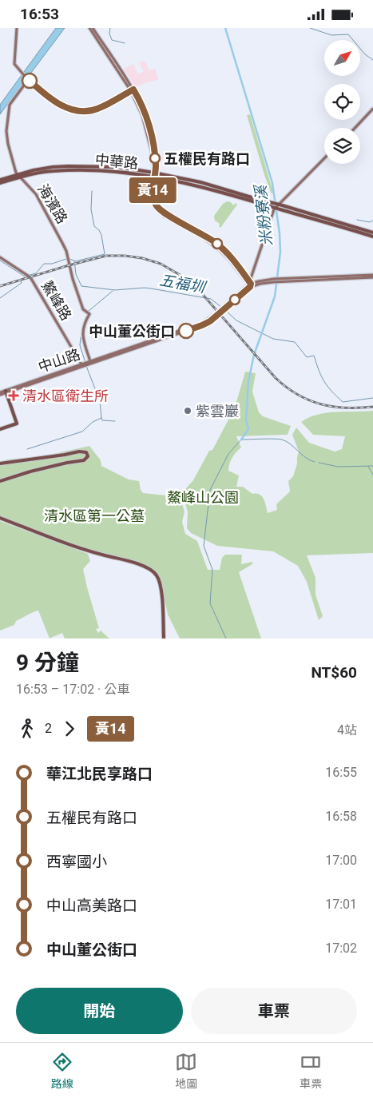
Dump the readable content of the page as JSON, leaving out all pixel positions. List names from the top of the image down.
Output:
{
  "streets": {
    "main road": ["中華路"],
    "street": ["海濱路", "鰲峰路", "中山路"]
  },
  "crossings": [
    ["中華路", "海濱路"],
    ["海濱路", "中山路"],
    ["鰲峰路", "中山路"]
  ],
  "water": ["米粉寮溪", "五福圳"],
  "parks": ["鰲峰山公園", "清水區第一公墓"],
  "places": {
    "other": ["五權民有路口", "中山董公街口", "紫雲巖"],
    "health": ["清水區衛生所"]
  },
  "lines": ["bus line 黃14"],
  "north": "top right",
  "page": {
    "status": "16:53",
    "on_map": "黃14",
    "heading": ["9 分鐘", "16:53 – 17:02 · 公車", "NT$60"],
    "legs": ["2", "黃14", "4站"],
    "list": [
      {
        "name": "華江北民享路口",
        "value": "16:55"
      },
      {
        "name": "五權民有路口",
        "value": "16:58"
      },
      {
        "name": "西寧國小",
        "value": "17:00"
      },
      {
        "name": "中山高美路口",
        "value": "17:01"
      },
      {
        "name": "中山董公街口",
        "value": "17:02"
      }
    ],
    "buttons": ["開始", "車票"],
    "tabs": ["路線", "地圖", "車票"]
  }
}
